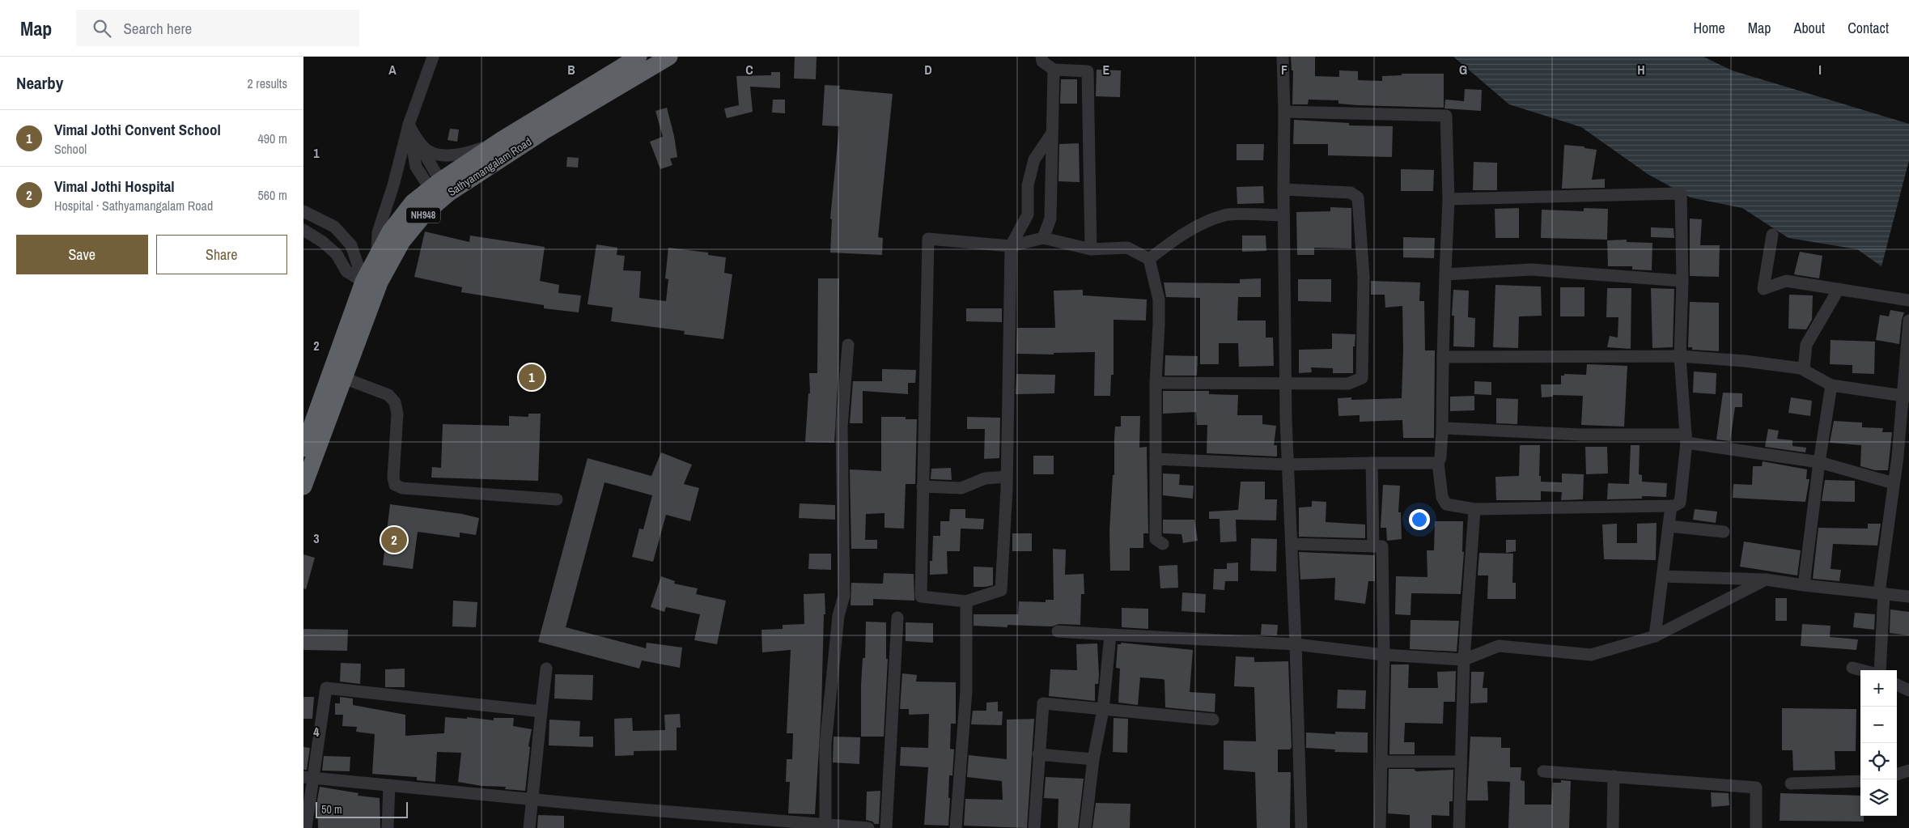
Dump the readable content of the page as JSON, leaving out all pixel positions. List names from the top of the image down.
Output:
{
  "streets": {
    "highway": ["Sathyamangalam Road", "NH948"]
  },
  "scale_bar": "50 m",
  "page": {
    "header": "Map",
    "search": "Search here",
    "nav": [
      "Home",
      "Map",
      "About",
      "Contact"
    ],
    "heading": ["Nearby", "2 results"],
    "list": [
      {
        "mark": "1",
        "name": "Vimal Jothi Convent School",
        "note": "School",
        "value": "490 m"
      },
      {
        "mark": "2",
        "name": "Vimal Jothi Hospital",
        "note": "Hospital · Sathyamangalam Road",
        "value": "560 m"
      }
    ],
    "buttons": ["Save", "Share"],
    "pins": ["1", "2"],
    "map_buttons": ["+", "−"],
    "scale": "50 m"
  },
  "grid": {
    "columns": [
      "A",
      "B",
      "C",
      "D",
      "E",
      "F",
      "G",
      "H",
      "I"
    ],
    "rows": [
      "1",
      "2",
      "3",
      "4"
    ]
  }
}
